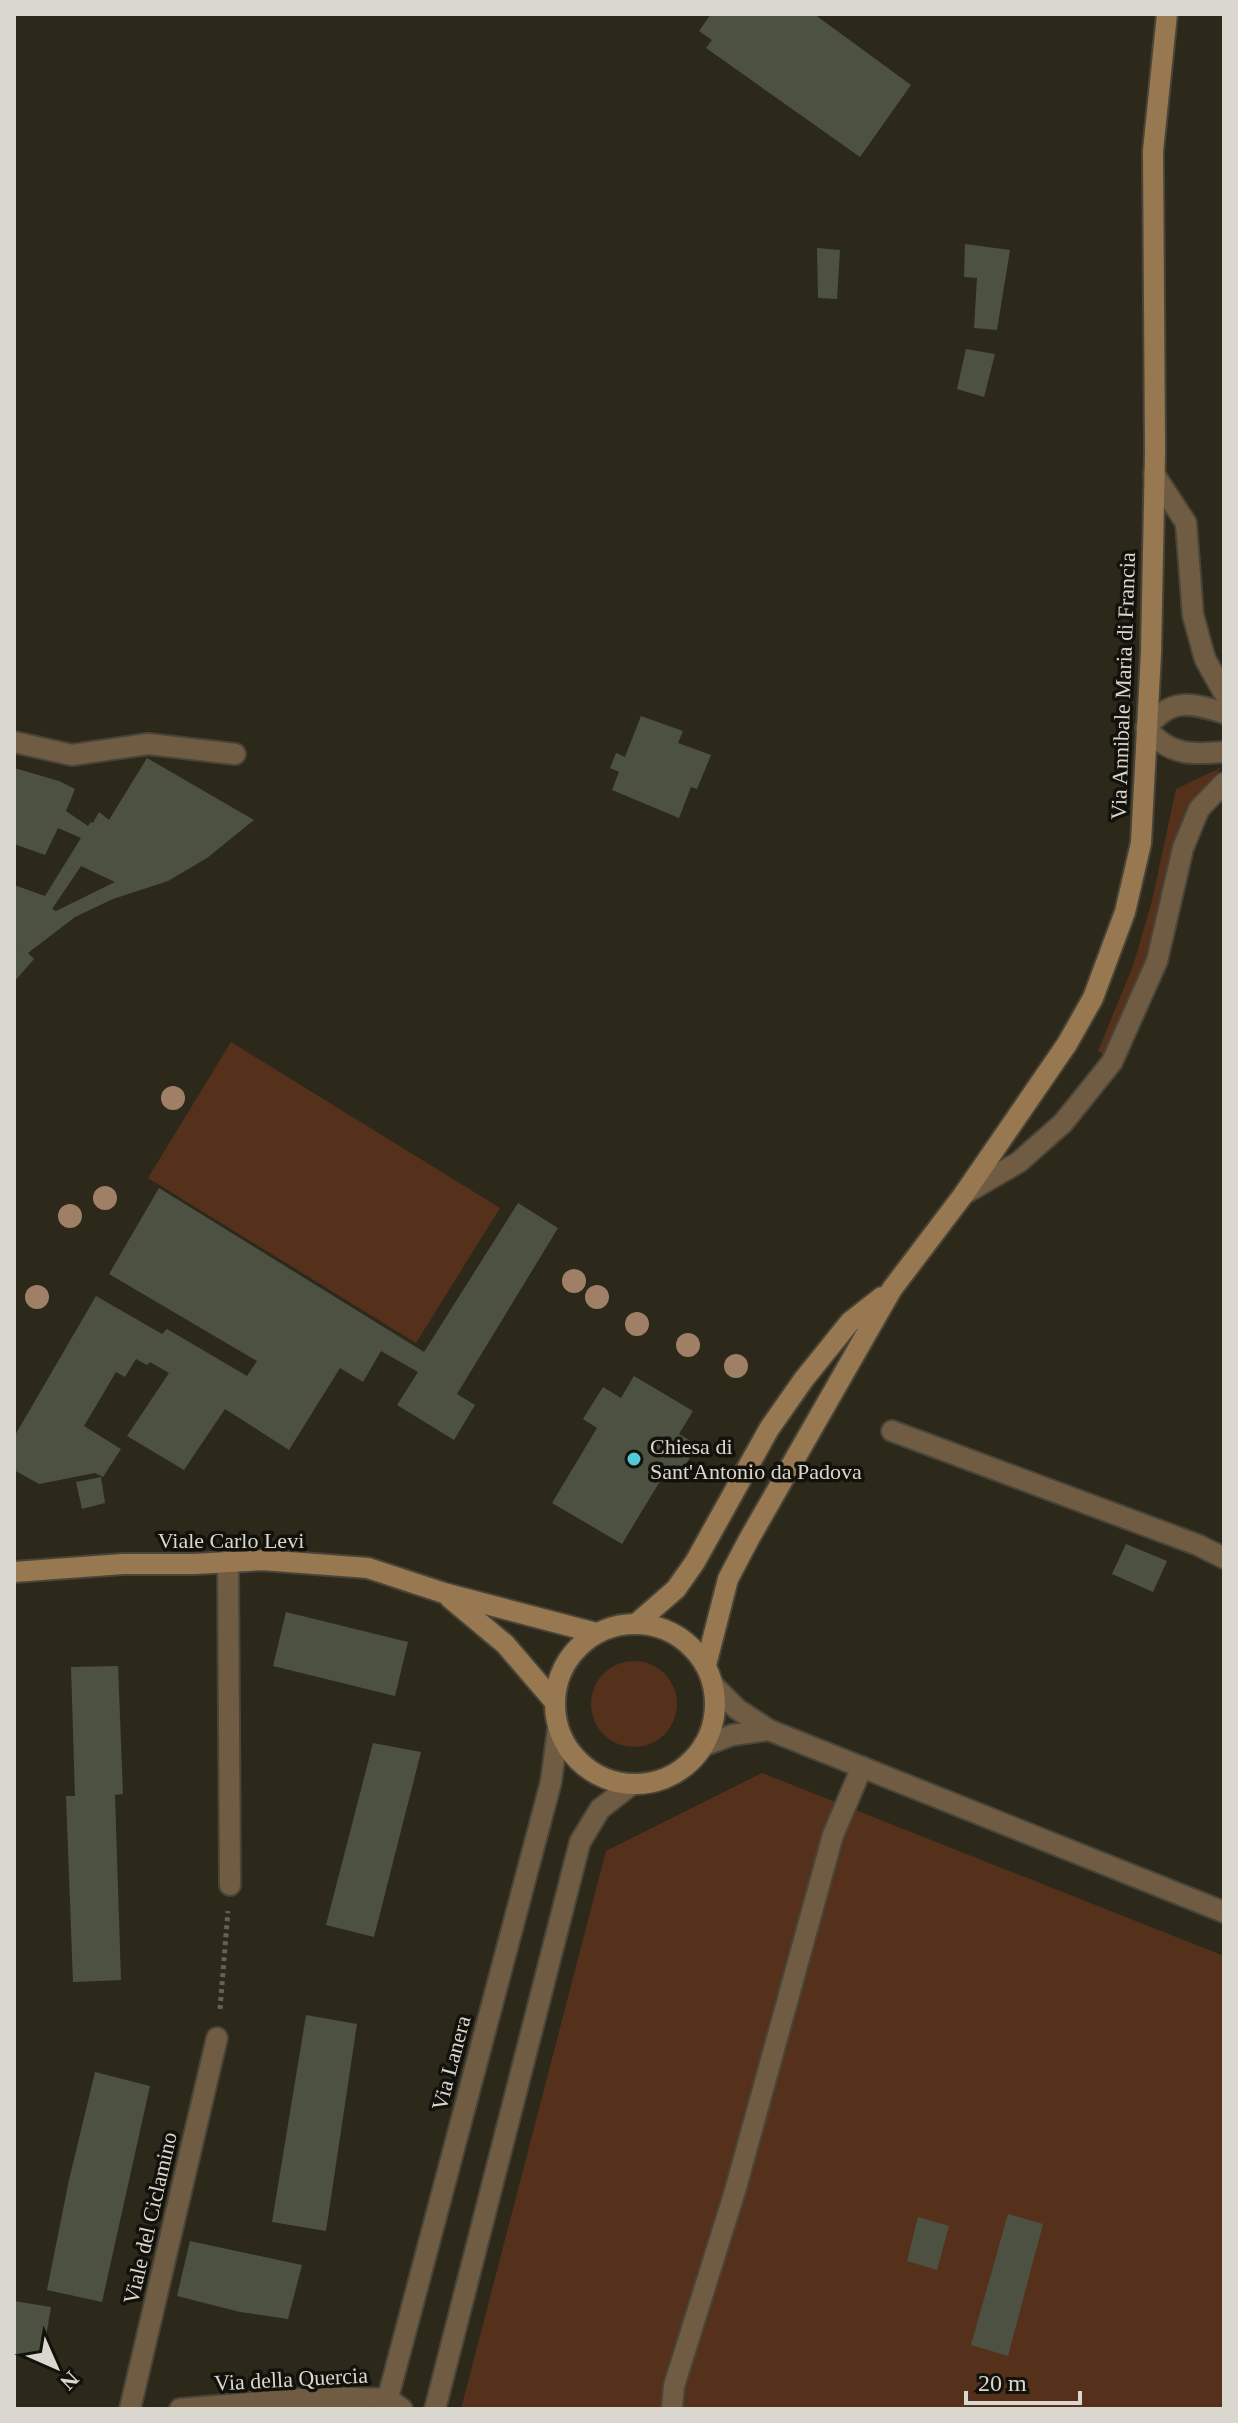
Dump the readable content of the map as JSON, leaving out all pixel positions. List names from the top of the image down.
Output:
{
  "streets": {
    "main road": ["Via Annibale Maria di Francia", "Viale Carlo Levi"],
    "street": ["Via Lanera", "Viale del Ciclamino", "Via della Quercia"]
  },
  "crossings": [
    ["Via Annibale Maria di Francia", "Viale Carlo Levi"],
    ["Via Annibale Maria di Francia", "Via Lanera"],
    ["Viale Carlo Levi", "Via Lanera"],
    ["Via Lanera", "Via della Quercia"]
  ],
  "places": ["Chiesa di Sant'Antonio da Padova"],
  "scale_bar": "20 m",
  "north": "bottom right"
}
